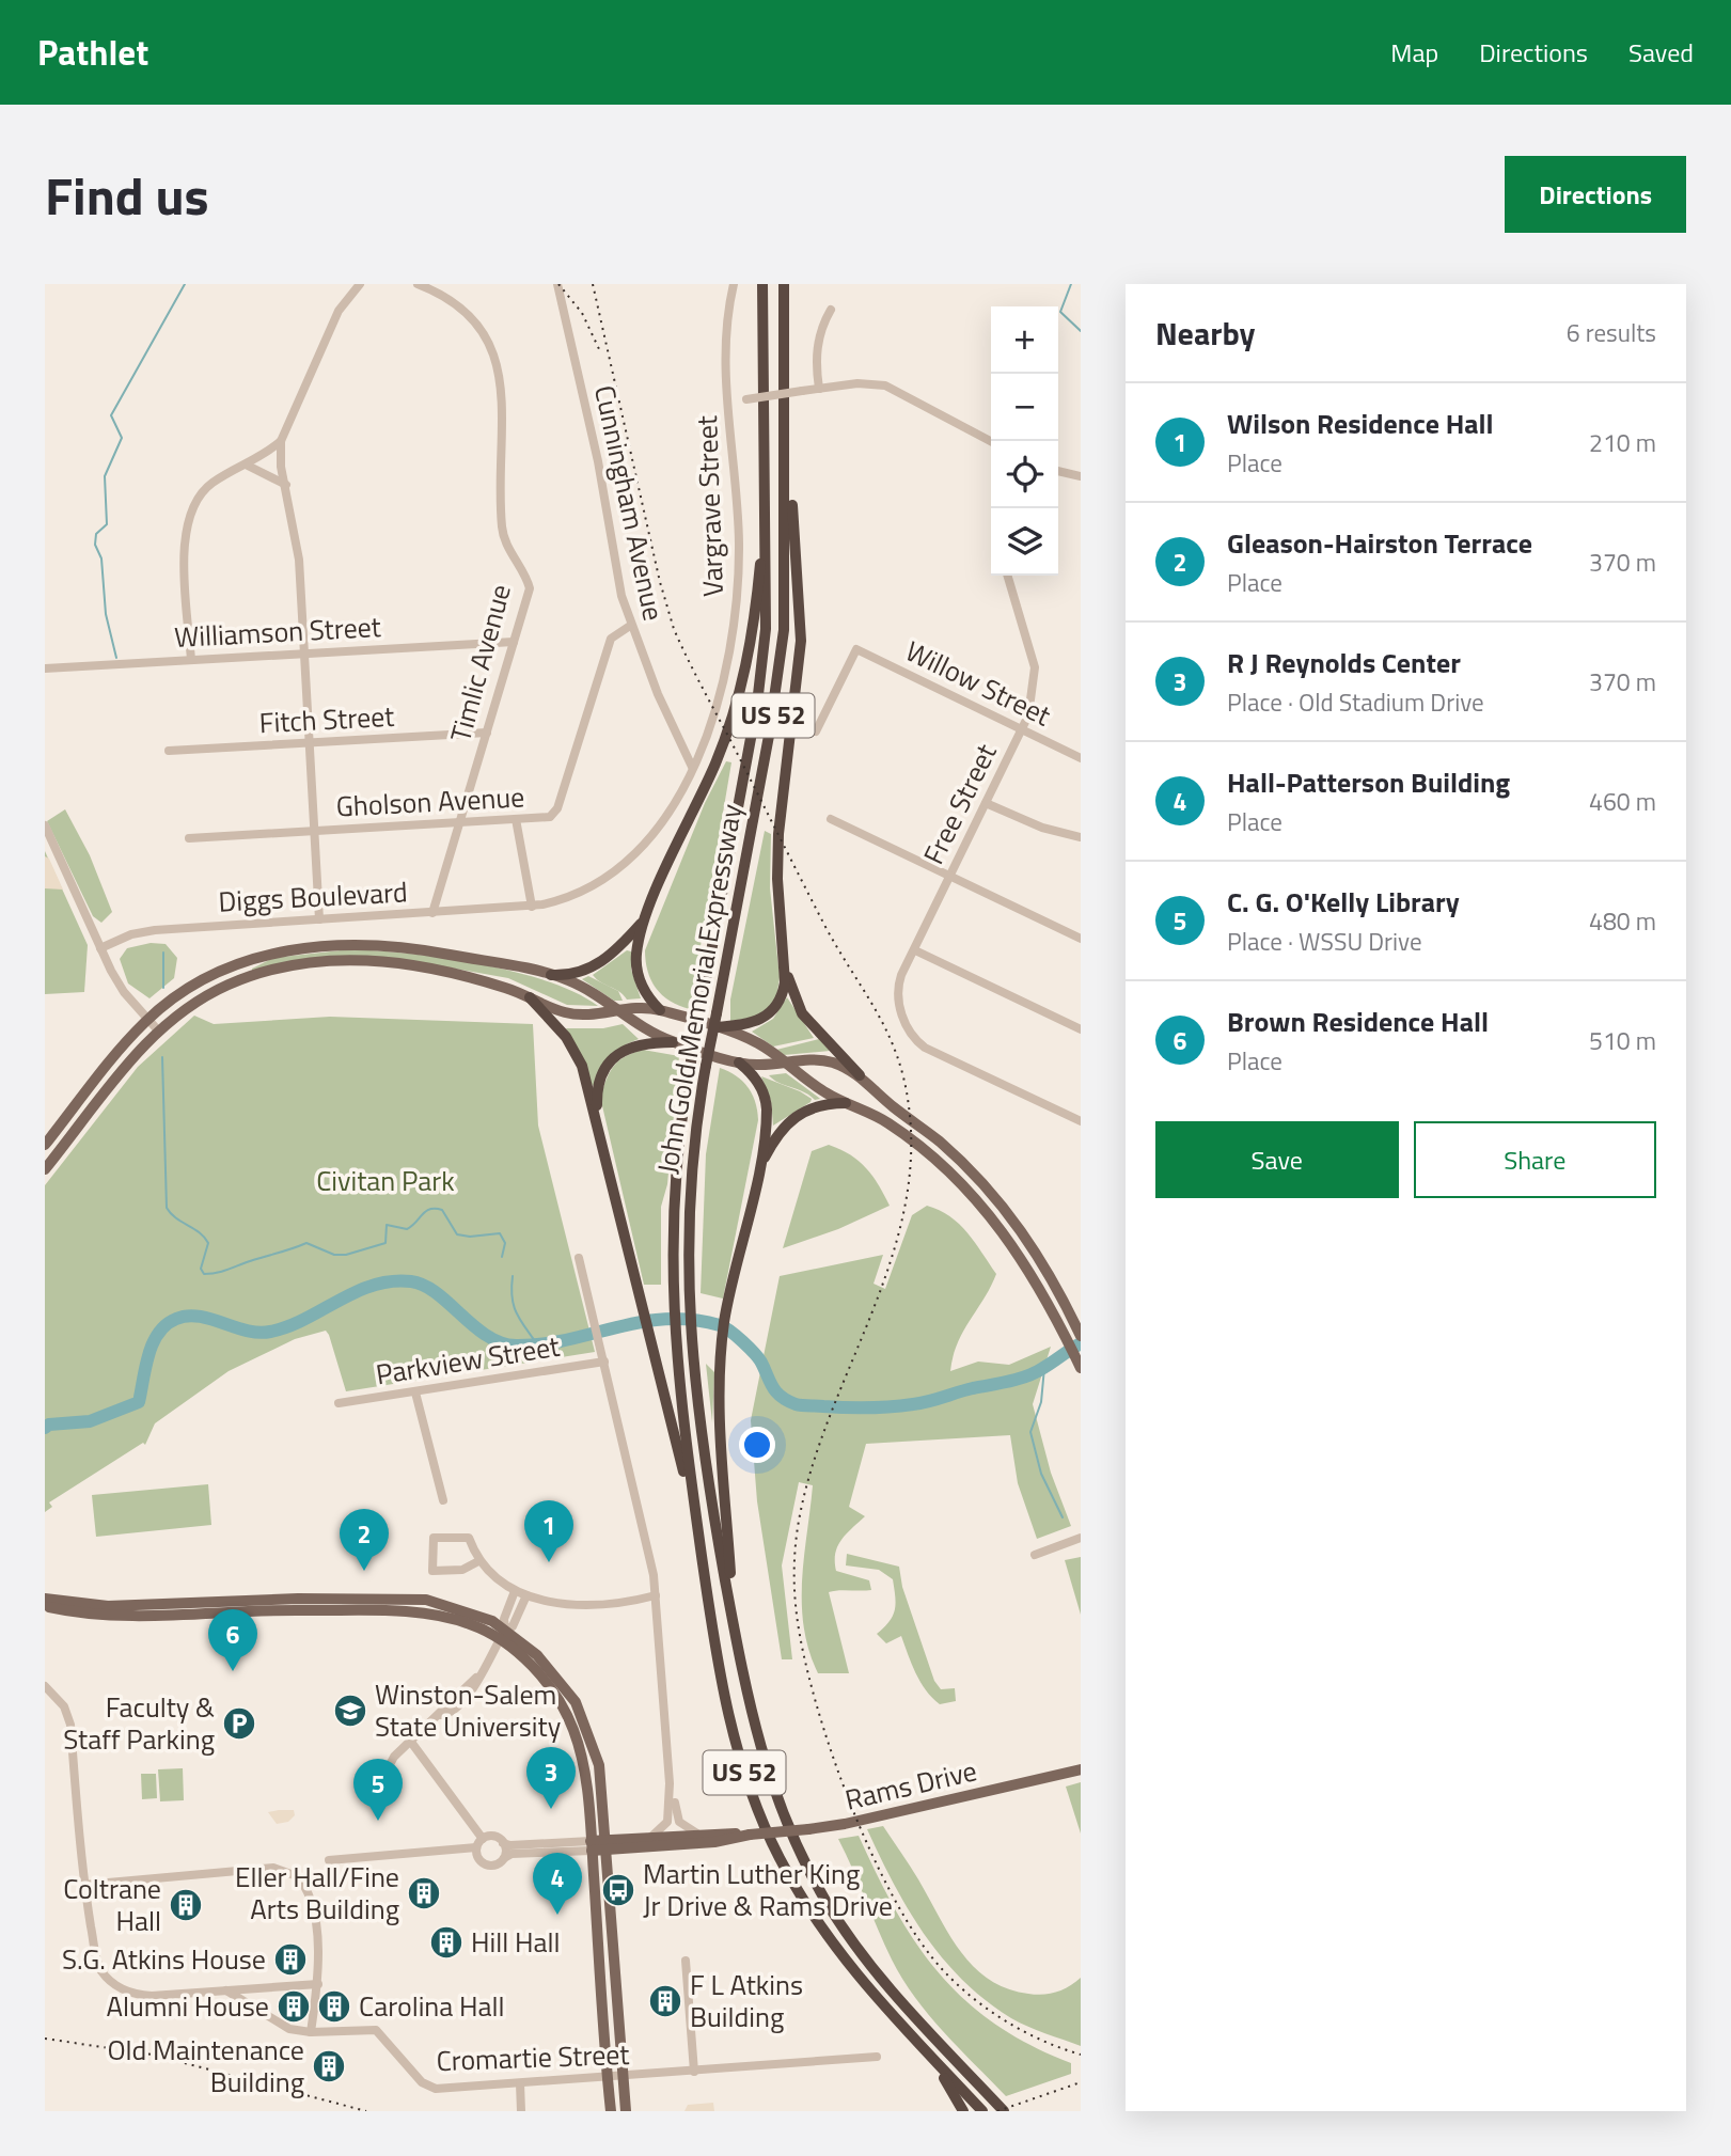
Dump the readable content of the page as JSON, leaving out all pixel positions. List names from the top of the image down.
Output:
{
  "streets": {
    "highway": ["US 52", "John Gold Memorial Expressway"],
    "main road": ["Rams Drive"],
    "street": [
      "Cunningham Avenue",
      "Vargrave Street",
      "Williamson Street",
      "Timlic Avenue",
      "Willow Street",
      "Fitch Street",
      "Gholson Avenue",
      "Free Street",
      "Diggs Boulevard",
      "Parkview Street",
      "Cromartie Street"
    ]
  },
  "crossings": [
    ["Cunningham Avenue", "Vargrave Street"],
    ["Cunningham Avenue", "Gholson Avenue"],
    ["Vargrave Street", "Diggs Boulevard"],
    ["Williamson Street", "Timlic Avenue"],
    ["Timlic Avenue", "Fitch Street"],
    ["Timlic Avenue", "Gholson Avenue"],
    ["Timlic Avenue", "Diggs Boulevard"],
    ["Willow Street", "Free Street"]
  ],
  "parks": ["Civitan Park"],
  "places": {
    "school or university": ["Winston-Salem State University"],
    "parking": ["Faculty & Staff Parking"],
    "bus stop": ["Martin Luther King Jr Drive & Rams Drive"],
    "building": [
      "Eller Hall/Fine Arts Building",
      "Coltrane Hall",
      "Hill Hall",
      "S.G. Atkins House",
      "F L Atkins Building",
      "Alumni House",
      "Carolina Hall",
      "Old Maintenance Building"
    ]
  },
  "page": {
    "header": "Pathlet",
    "nav": ["Map", "Directions", "Saved"],
    "title": "Find us",
    "buttons": [
      "Directions",
      ["Save", "Share"]
    ],
    "heading": ["Nearby", "6 results"],
    "map_buttons": ["+", "−"],
    "list": [
      {
        "mark": "1",
        "name": "Wilson Residence Hall",
        "note": "Place",
        "value": "210 m"
      },
      {
        "mark": "2",
        "name": "Gleason-Hairston Terrace",
        "note": "Place",
        "value": "370 m"
      },
      {
        "mark": "3",
        "name": "R J Reynolds Center",
        "note": "Place · Old Stadium Drive",
        "value": "370 m"
      },
      {
        "mark": "4",
        "name": "Hall-Patterson Building",
        "note": "Place",
        "value": "460 m"
      },
      {
        "mark": "5",
        "name": "C. G. O'Kelly Library",
        "note": "Place · WSSU Drive",
        "value": "480 m"
      },
      {
        "mark": "6",
        "name": "Brown Residence Hall",
        "note": "Place",
        "value": "510 m"
      }
    ],
    "pins": [
      "1",
      "2",
      "6",
      "3",
      "5",
      "4"
    ]
  }
}
